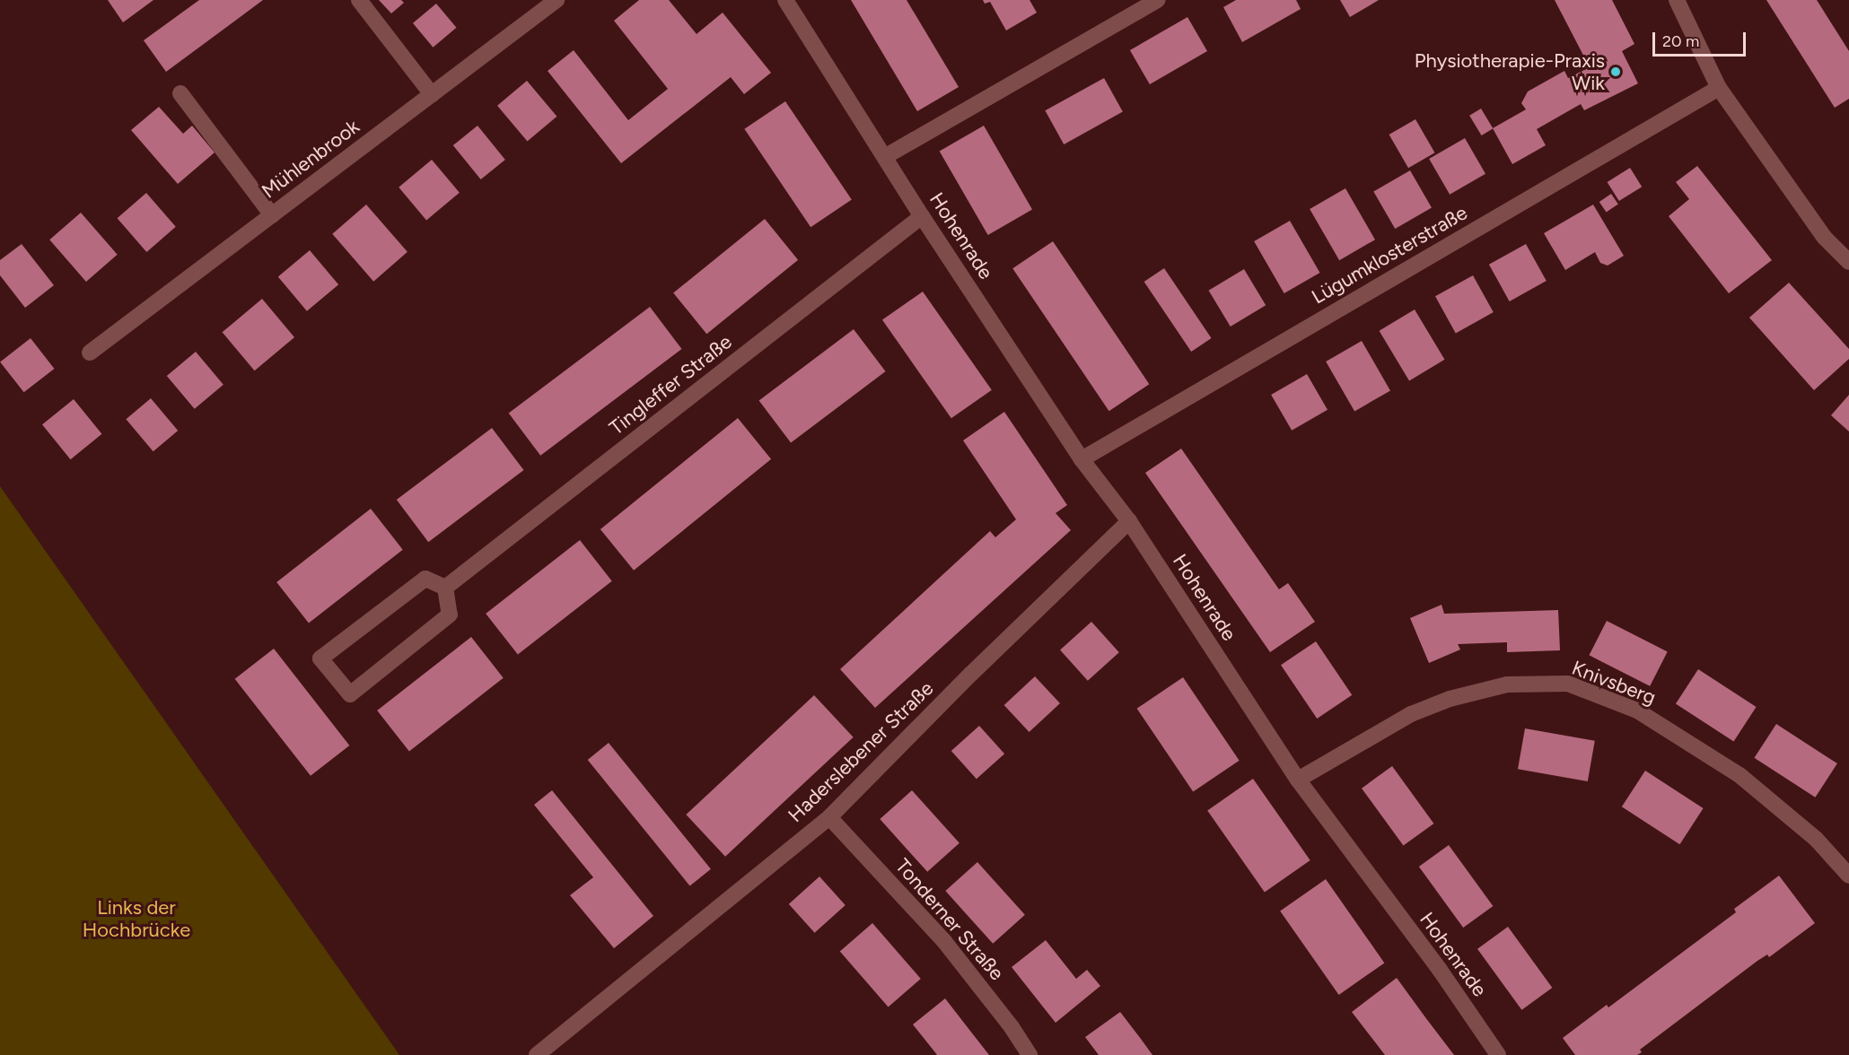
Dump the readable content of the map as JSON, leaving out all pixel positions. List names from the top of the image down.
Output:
{
  "streets": {
    "street": [
      "Mühlenbrook",
      "Hohenrade",
      "Lügumklosterstraße",
      "Tingleffer Straße",
      "Knivsberg",
      "Haderslebener Straße",
      "Tonderner Straße"
    ]
  },
  "crossings": [
    ["Hohenrade", "Lügumklosterstraße"],
    ["Hohenrade", "Tingleffer Straße"],
    ["Hohenrade", "Knivsberg"],
    ["Hohenrade", "Haderslebener Straße"],
    ["Haderslebener Straße", "Tonderner Straße"]
  ],
  "parks": ["Links der Hochbrücke"],
  "places": ["Physiotherapie-Praxis Wik"],
  "scale_bar": "20 m"
}
